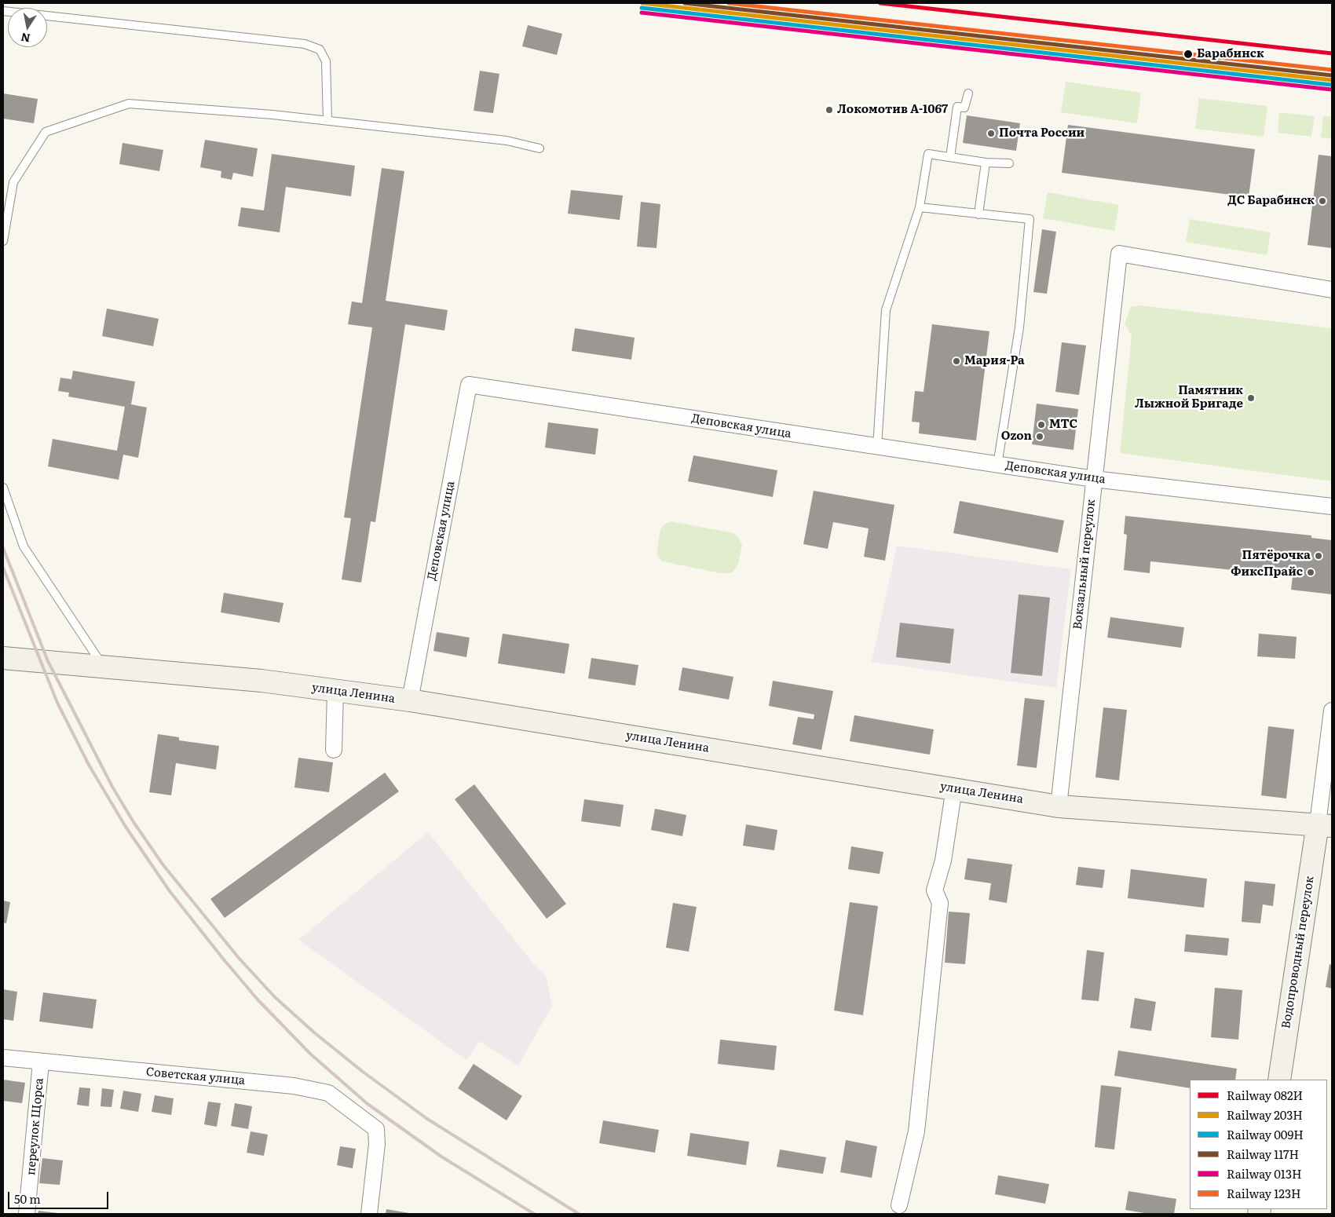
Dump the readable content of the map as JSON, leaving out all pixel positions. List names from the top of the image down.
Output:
{
  "streets": {
    "main road": ["улица Ленина", "Водопроводный переулок"],
    "street": [
      "Деповская улица",
      "Вокзальный переулок",
      "Советская улица",
      "переулок Щорса"
    ]
  },
  "crossings": [
    ["Деповская улица", "Вокзальный переулок"],
    ["Деповская улица", "улица Ленина"],
    ["Вокзальный переулок", "улица Ленина"],
    ["улица Ленина", "Водопроводный переулок"],
    ["Советская улица", "переулок Щорса"]
  ],
  "places": [
    "Барабинск",
    "Локомотив А-1067",
    "Почта России",
    "ДС Барабинск",
    "Мария-Ра",
    "Памятник Лыжной Бригаде",
    "МТС",
    "Ozon",
    "Пятёрочка",
    "ФиксПрайс"
  ],
  "lines": [
    "rail line 082И",
    "rail line 203Н",
    "rail line 117Н",
    "rail line 123Н",
    "rail line 009Н",
    "rail line 013Н"
  ],
  "legend": [
    "Railway 082И",
    "Railway 203Н",
    "Railway 009Н",
    "Railway 117Н",
    "Railway 013Н",
    "Railway 123Н"
  ],
  "scale_bar": "50 m",
  "north": "bottom"
}
